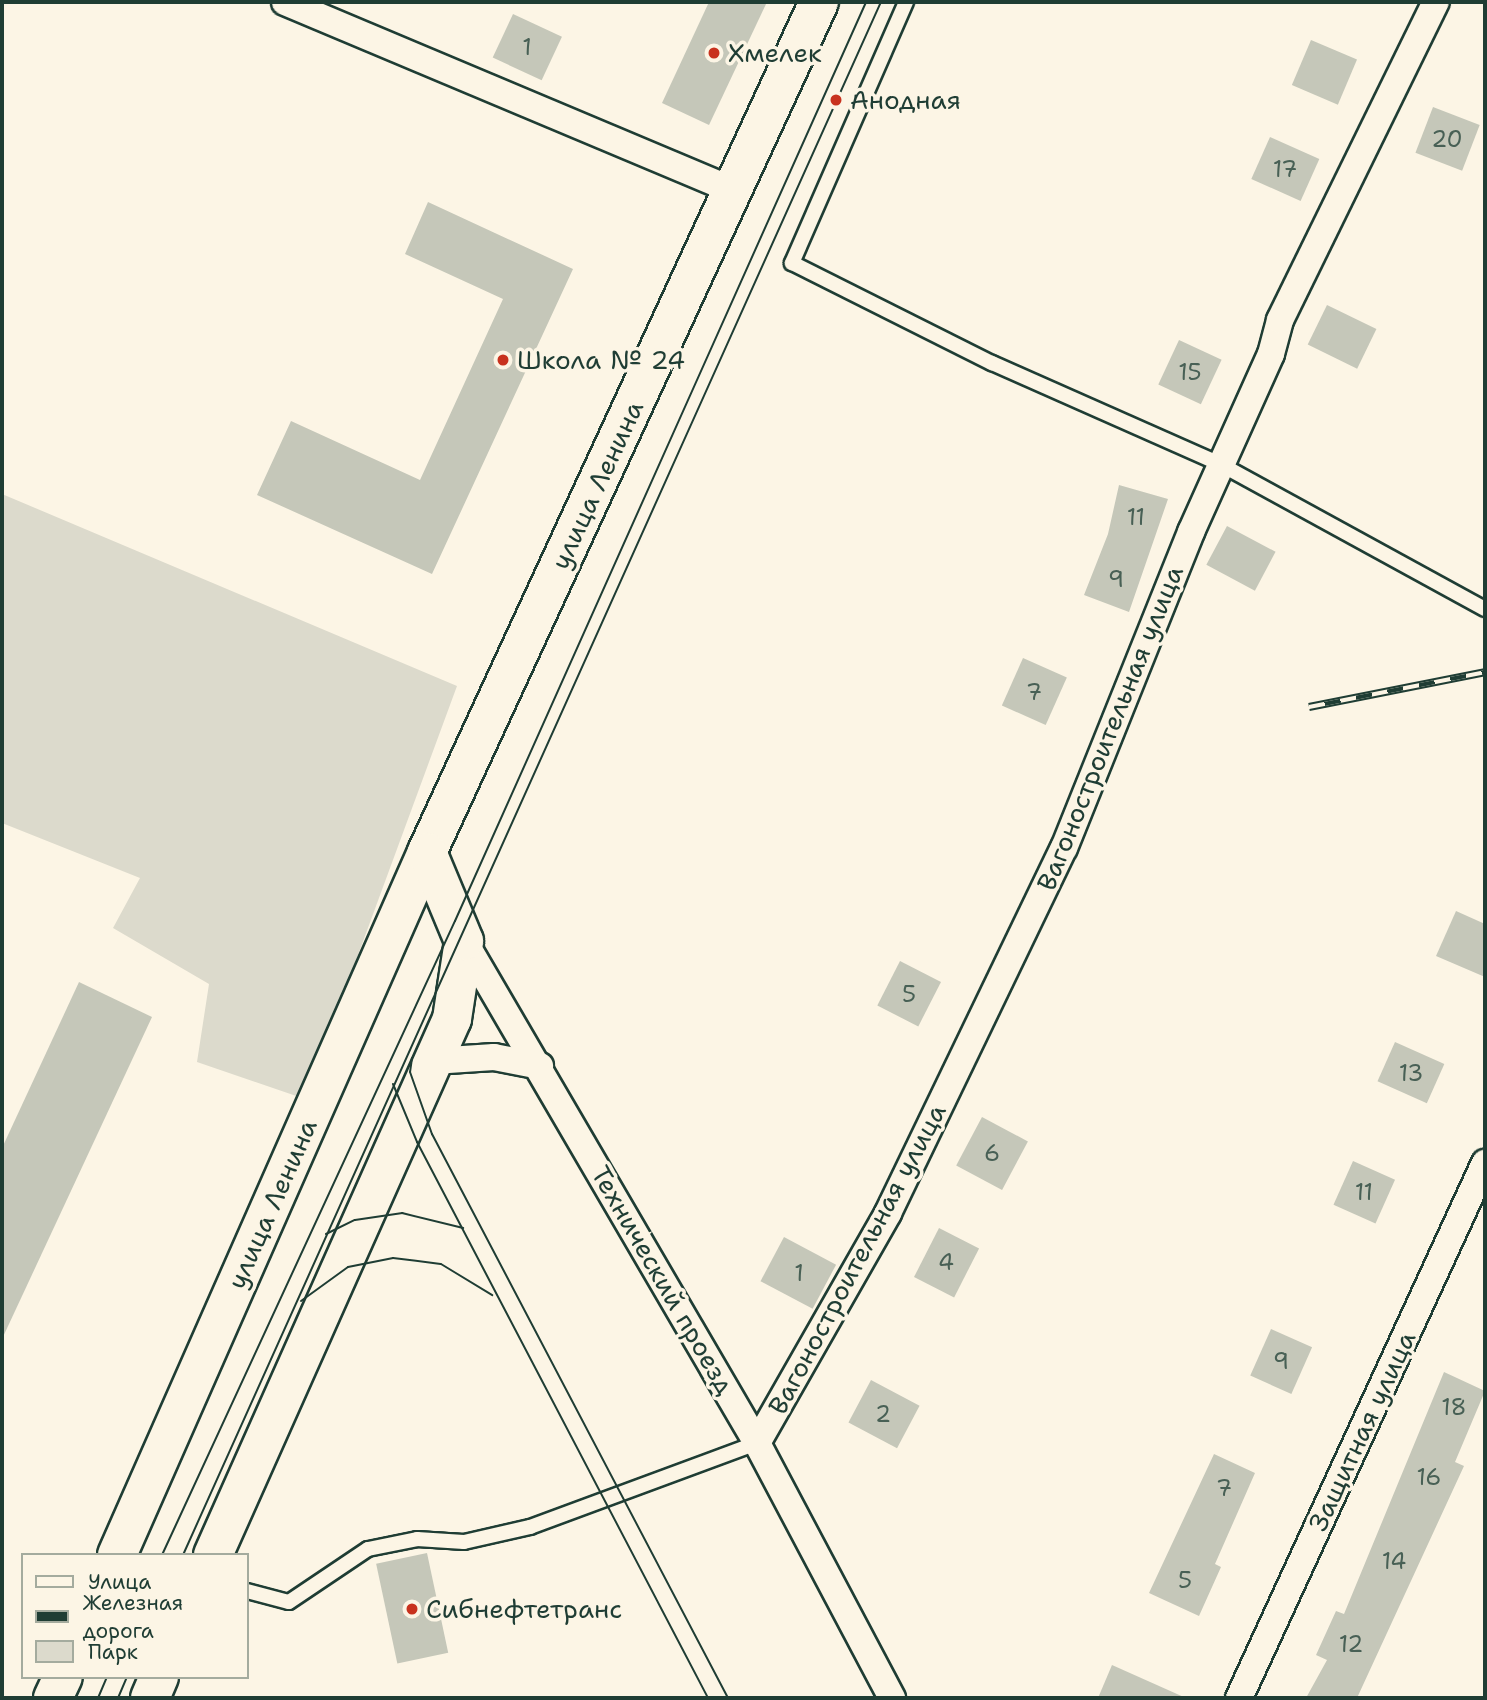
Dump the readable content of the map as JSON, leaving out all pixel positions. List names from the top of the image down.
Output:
{
  "streets": {
    "main road": ["улица Ленина"],
    "street": ["Вагоностроительная улица", "Технический проезд", "Защитная улица"]
  },
  "crossings": [
    ["Вагоностроительная улица", "Технический проезд"]
  ],
  "places": [
    "Хмелек",
    "Анодная",
    "Школа № 24",
    "Сибнефтетранс"
  ],
  "house_numbers": [
    "1",
    "20",
    "17",
    "15",
    "11",
    "9",
    "7",
    "5",
    "13",
    "6",
    "11",
    "4",
    "1",
    "9",
    "18",
    "2",
    "16",
    "7",
    "14",
    "5",
    "12"
  ],
  "legend": ["Улица", "Железная дорога", "Парк"]
}
